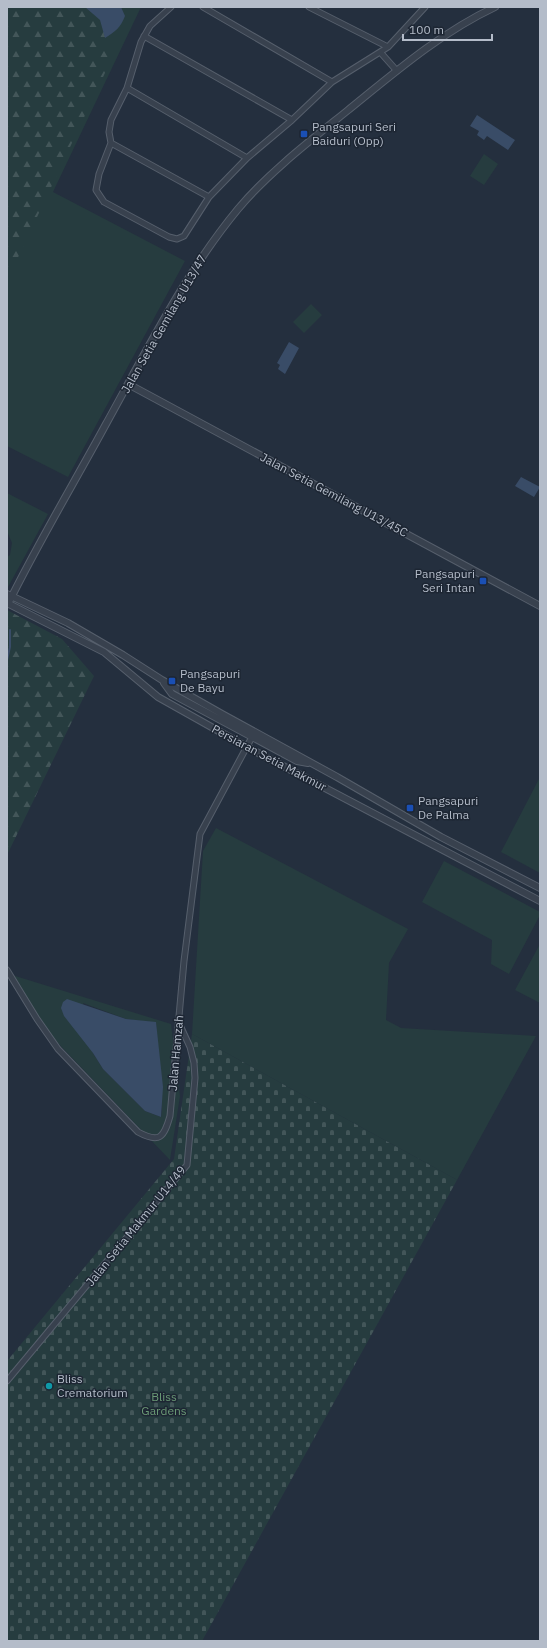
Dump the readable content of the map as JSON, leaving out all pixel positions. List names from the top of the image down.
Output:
{
  "streets": {
    "street": [
      "Jalan Setia Gemilang U13/47",
      "Jalan Setia Gemilang U13/45C",
      "Persiaran Setia Makmur",
      "Jalan Hamzah",
      "Jalan Setia Makmur U14/49"
    ]
  },
  "crossings": [
    ["Jalan Setia Gemilang U13/47", "Jalan Setia Gemilang U13/45C"],
    ["Jalan Setia Gemilang U13/47", "Persiaran Setia Makmur"],
    ["Persiaran Setia Makmur", "Jalan Hamzah"],
    ["Jalan Hamzah", "Jalan Setia Makmur U14/49"]
  ],
  "parks": ["Bliss Gardens"],
  "places": {
    "transit": [
      "Pangsapuri Seri Baiduri (Opp)",
      "Pangsapuri Seri Intan",
      "Pangsapuri De Bayu",
      "Pangsapuri De Palma"
    ],
    "other": ["Bliss Crematorium"]
  },
  "scale_bar": "100 m"
}
